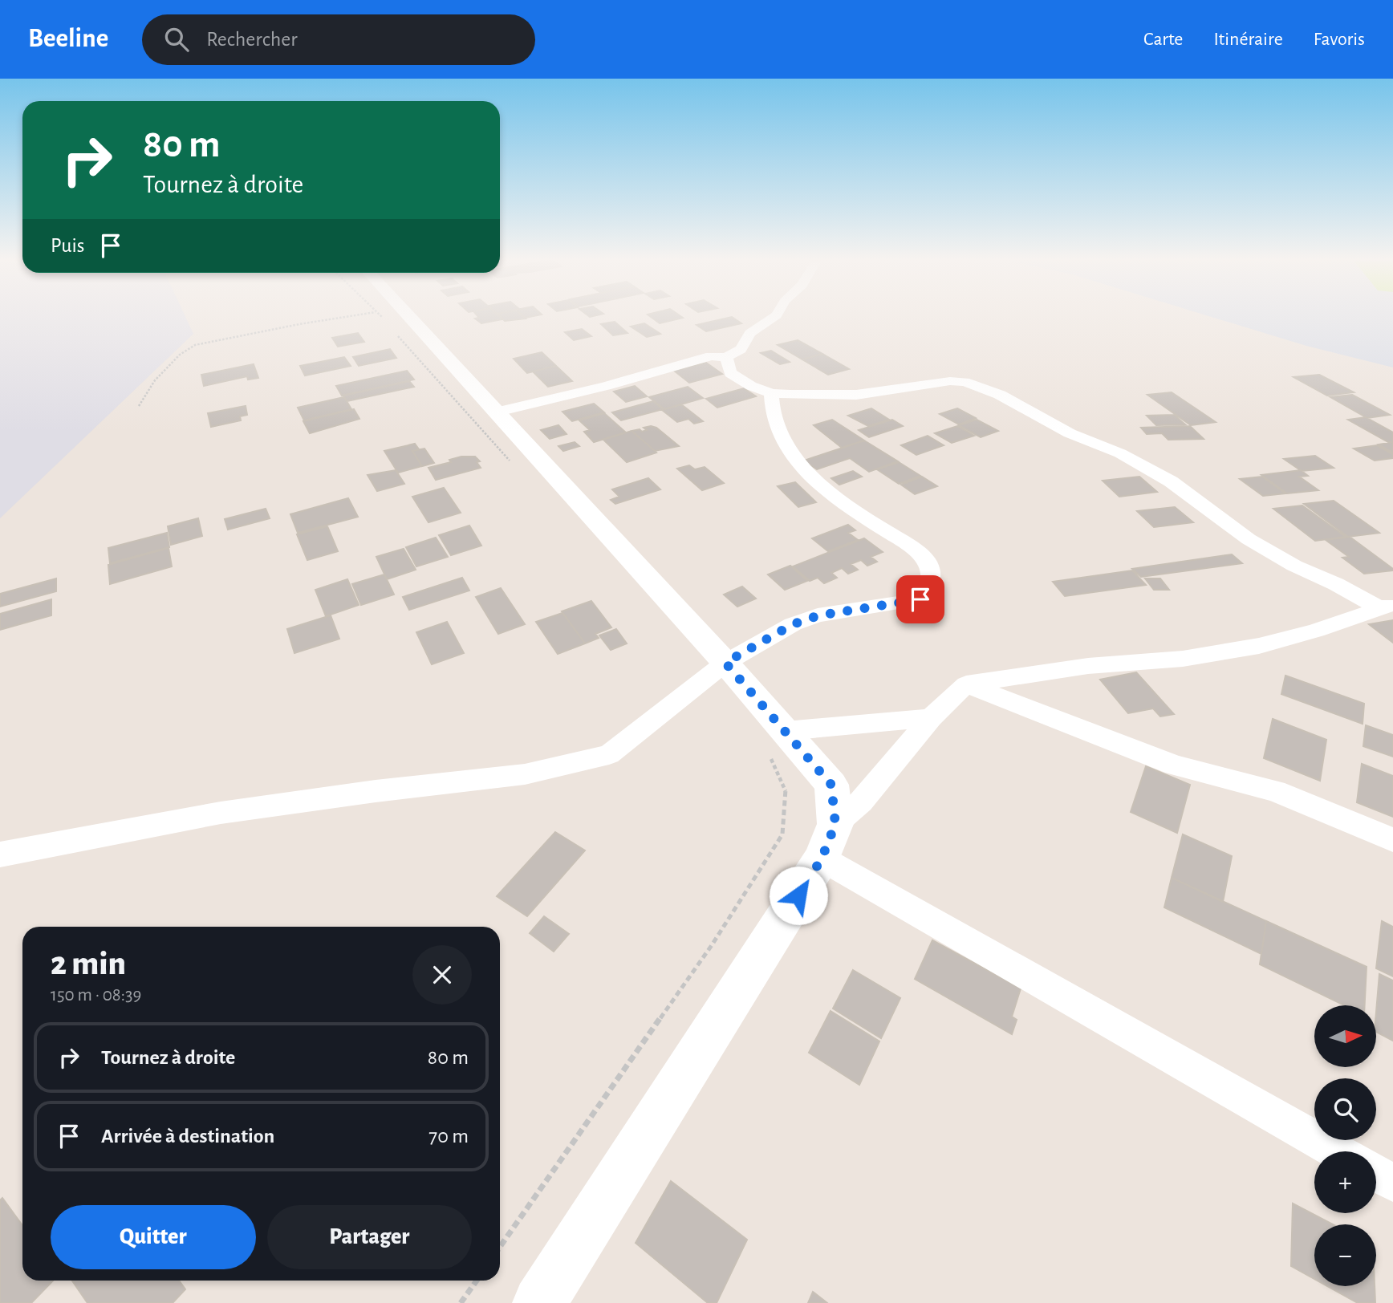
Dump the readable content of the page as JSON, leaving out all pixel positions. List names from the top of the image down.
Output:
{
  "north": "right",
  "page": {
    "header": "Beeline",
    "search": "Rechercher",
    "nav": ["Carte", "Itinéraire", "Favoris"],
    "turn": ["80 m", "Tournez à droite"],
    "then": "Puis",
    "heading": ["2 min", "150 m · 08:39"],
    "map_buttons": ["+", "−"],
    "list": [
      {
        "name": "Tournez à droite",
        "value": "80 m"
      },
      {
        "name": "Arrivée à destination",
        "value": "70 m"
      }
    ],
    "buttons": ["Quitter", "Partager"]
  }
}
